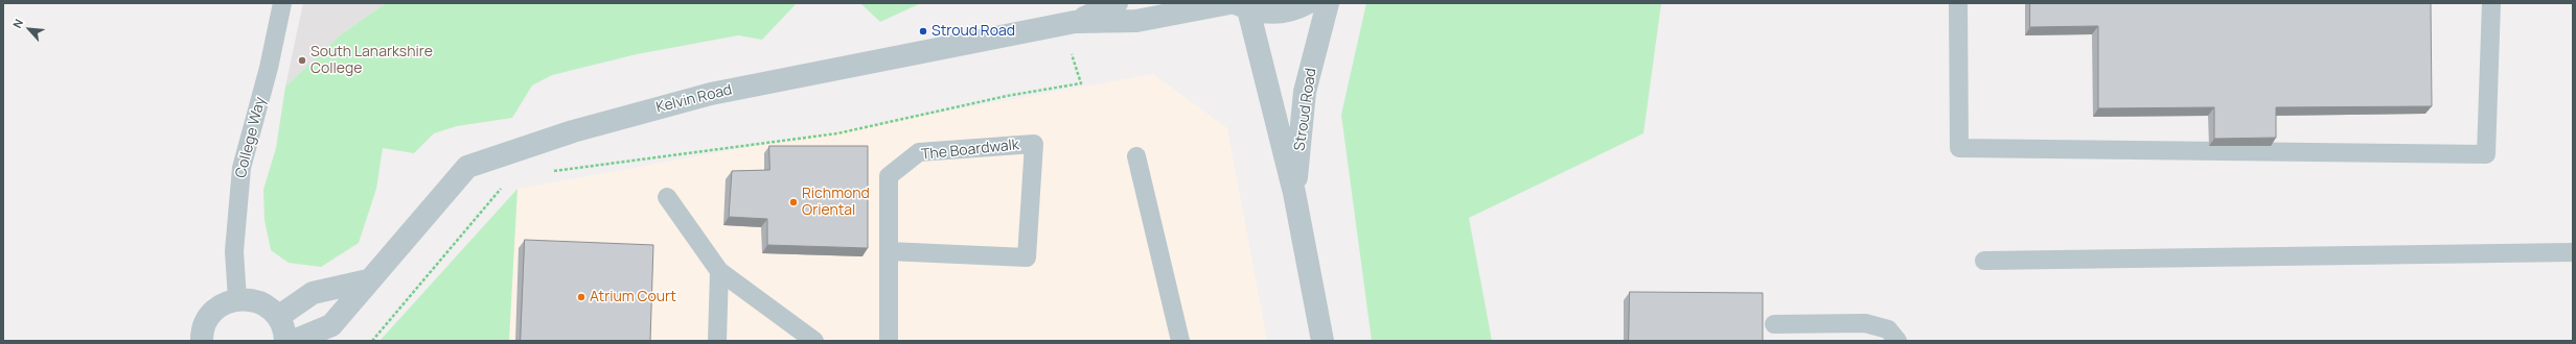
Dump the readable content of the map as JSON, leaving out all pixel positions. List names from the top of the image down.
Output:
{
  "streets": {
    "street": ["Kelvin Road", "Stroud Road"],
    "lane": ["College Way", "The Boardwalk"]
  },
  "crossings": [
    ["Kelvin Road", "Stroud Road"]
  ],
  "places": [
    "Stroud Road",
    "South Lanarkshire College",
    "Richmond Oriental",
    "Atrium Court"
  ],
  "north": "top left"
}
